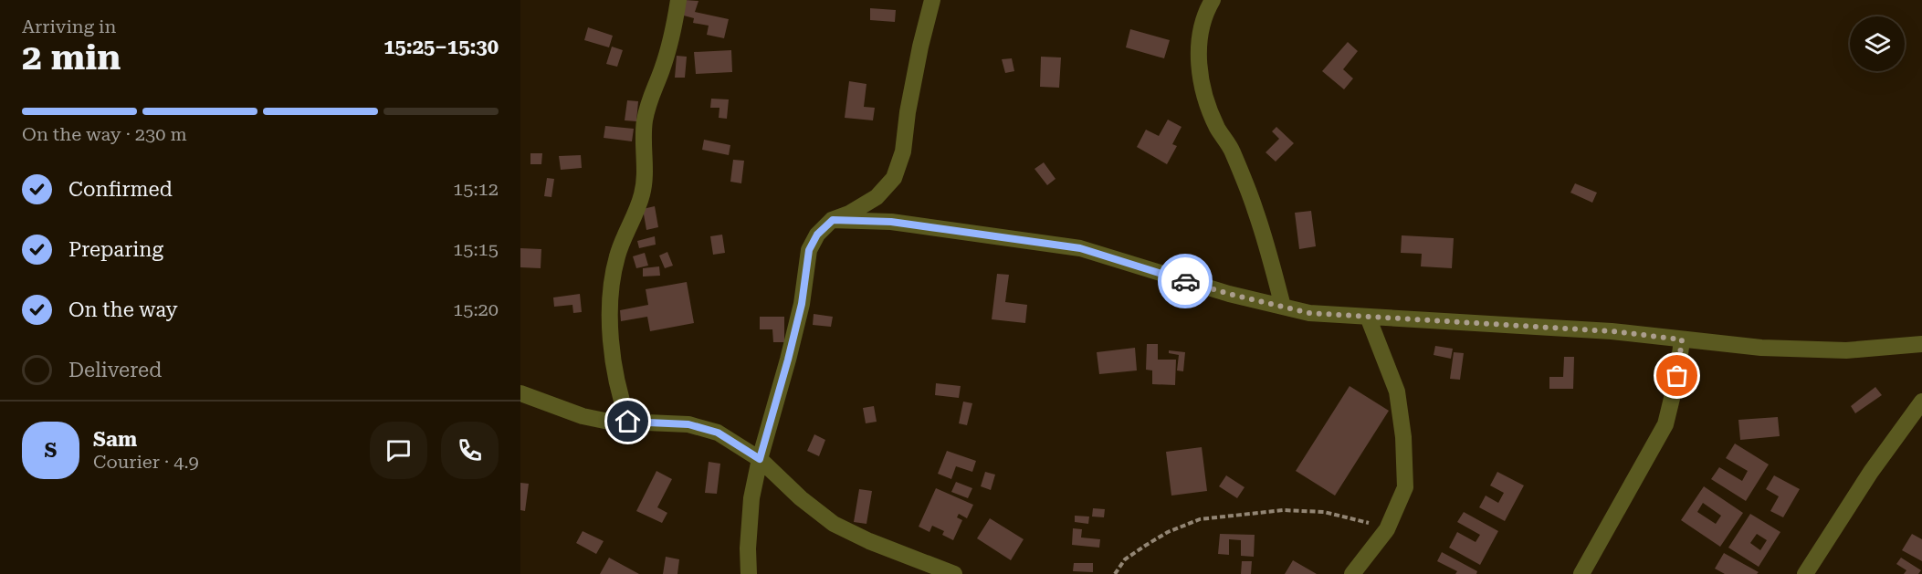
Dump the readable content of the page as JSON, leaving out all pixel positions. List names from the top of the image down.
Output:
{
  "page": {
    "heading": ["2 min", "Arriving in", "15:25–15:30"],
    "panel": ["Sam", "Courier · 4.9"],
    "bar": "On the way · 230 m",
    "list": [
      ["Confirmed", "15:12"],
      ["Preparing", "15:15"],
      ["On the way", "15:20"],
      "Delivered"
    ],
    "round": "S"
  }
}
